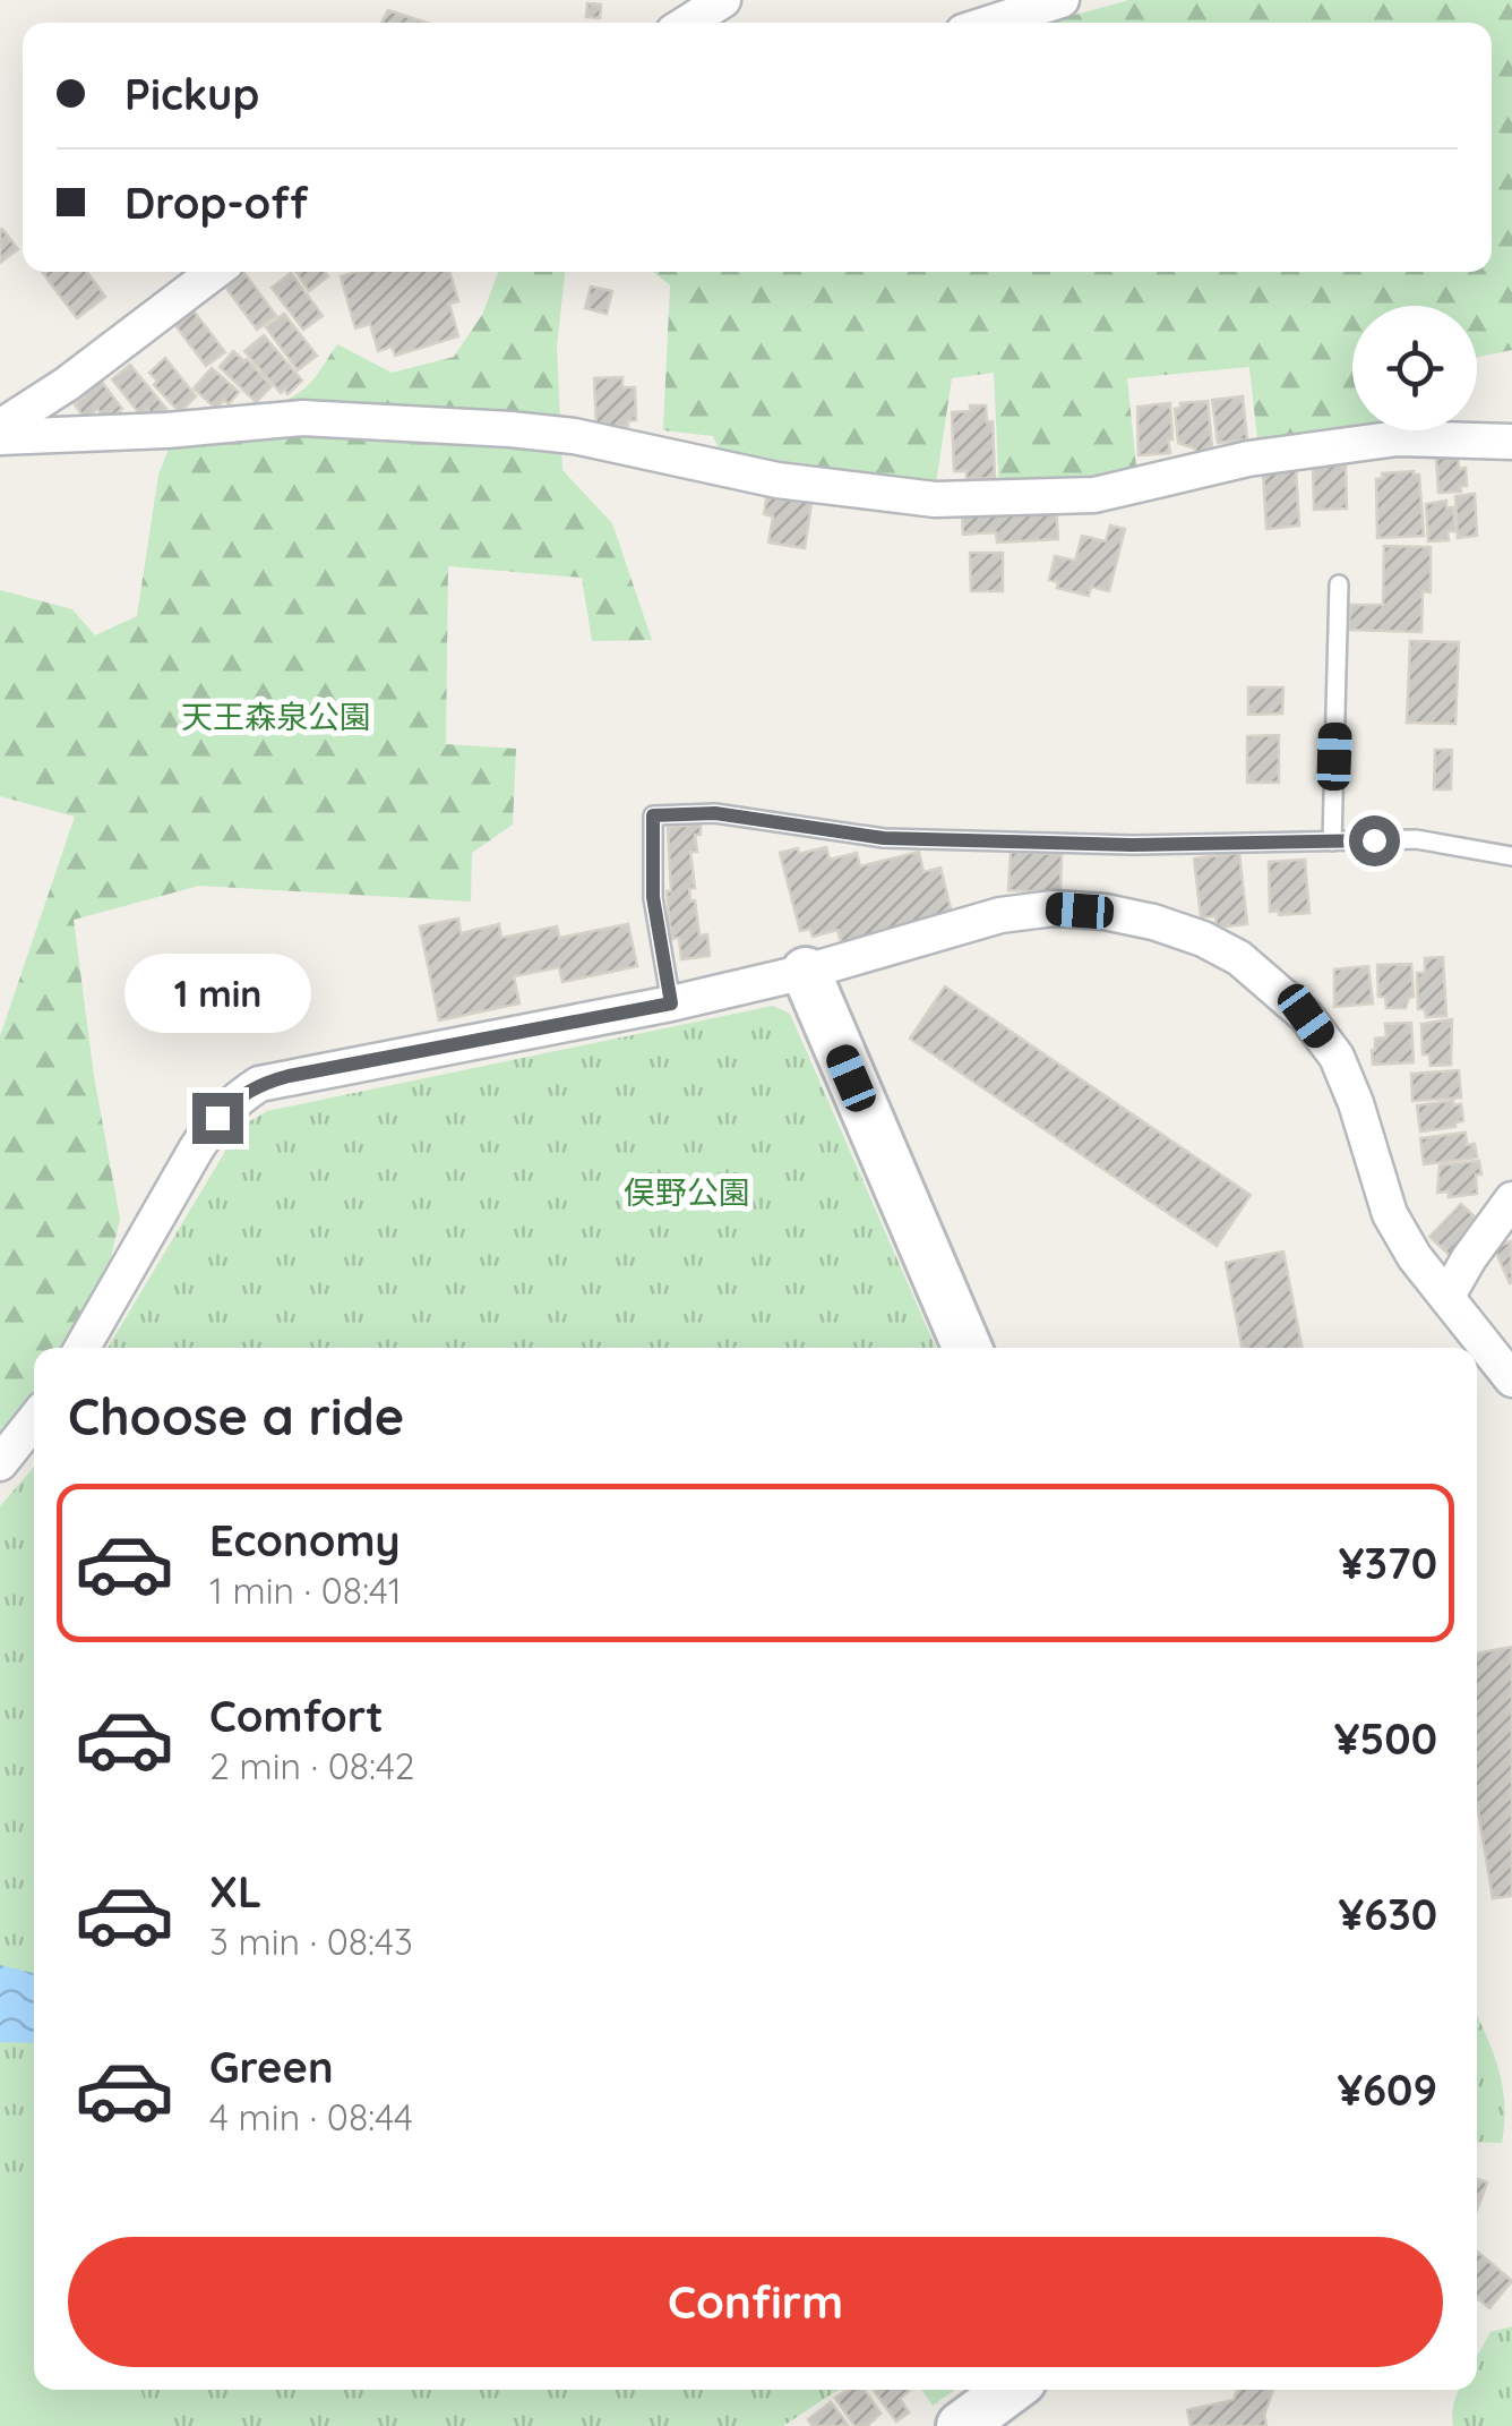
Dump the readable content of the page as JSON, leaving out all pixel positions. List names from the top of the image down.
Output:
{
  "parks": ["天王森泉公園", "俣野公園"],
  "page": {
    "banner": ["Pickup", "Drop-off"],
    "bubble": "1 min",
    "heading": "Choose a ride",
    "list": [
      {
        "name": "Economy",
        "note": "1 min · 08:41",
        "value": "¥370"
      },
      {
        "name": "Comfort",
        "note": "2 min · 08:42",
        "value": "¥500"
      },
      {
        "name": "XL",
        "note": "3 min · 08:43",
        "value": "¥630"
      },
      {
        "name": "Green",
        "note": "4 min · 08:44",
        "value": "¥609"
      }
    ],
    "buttons": "Confirm"
  }
}
